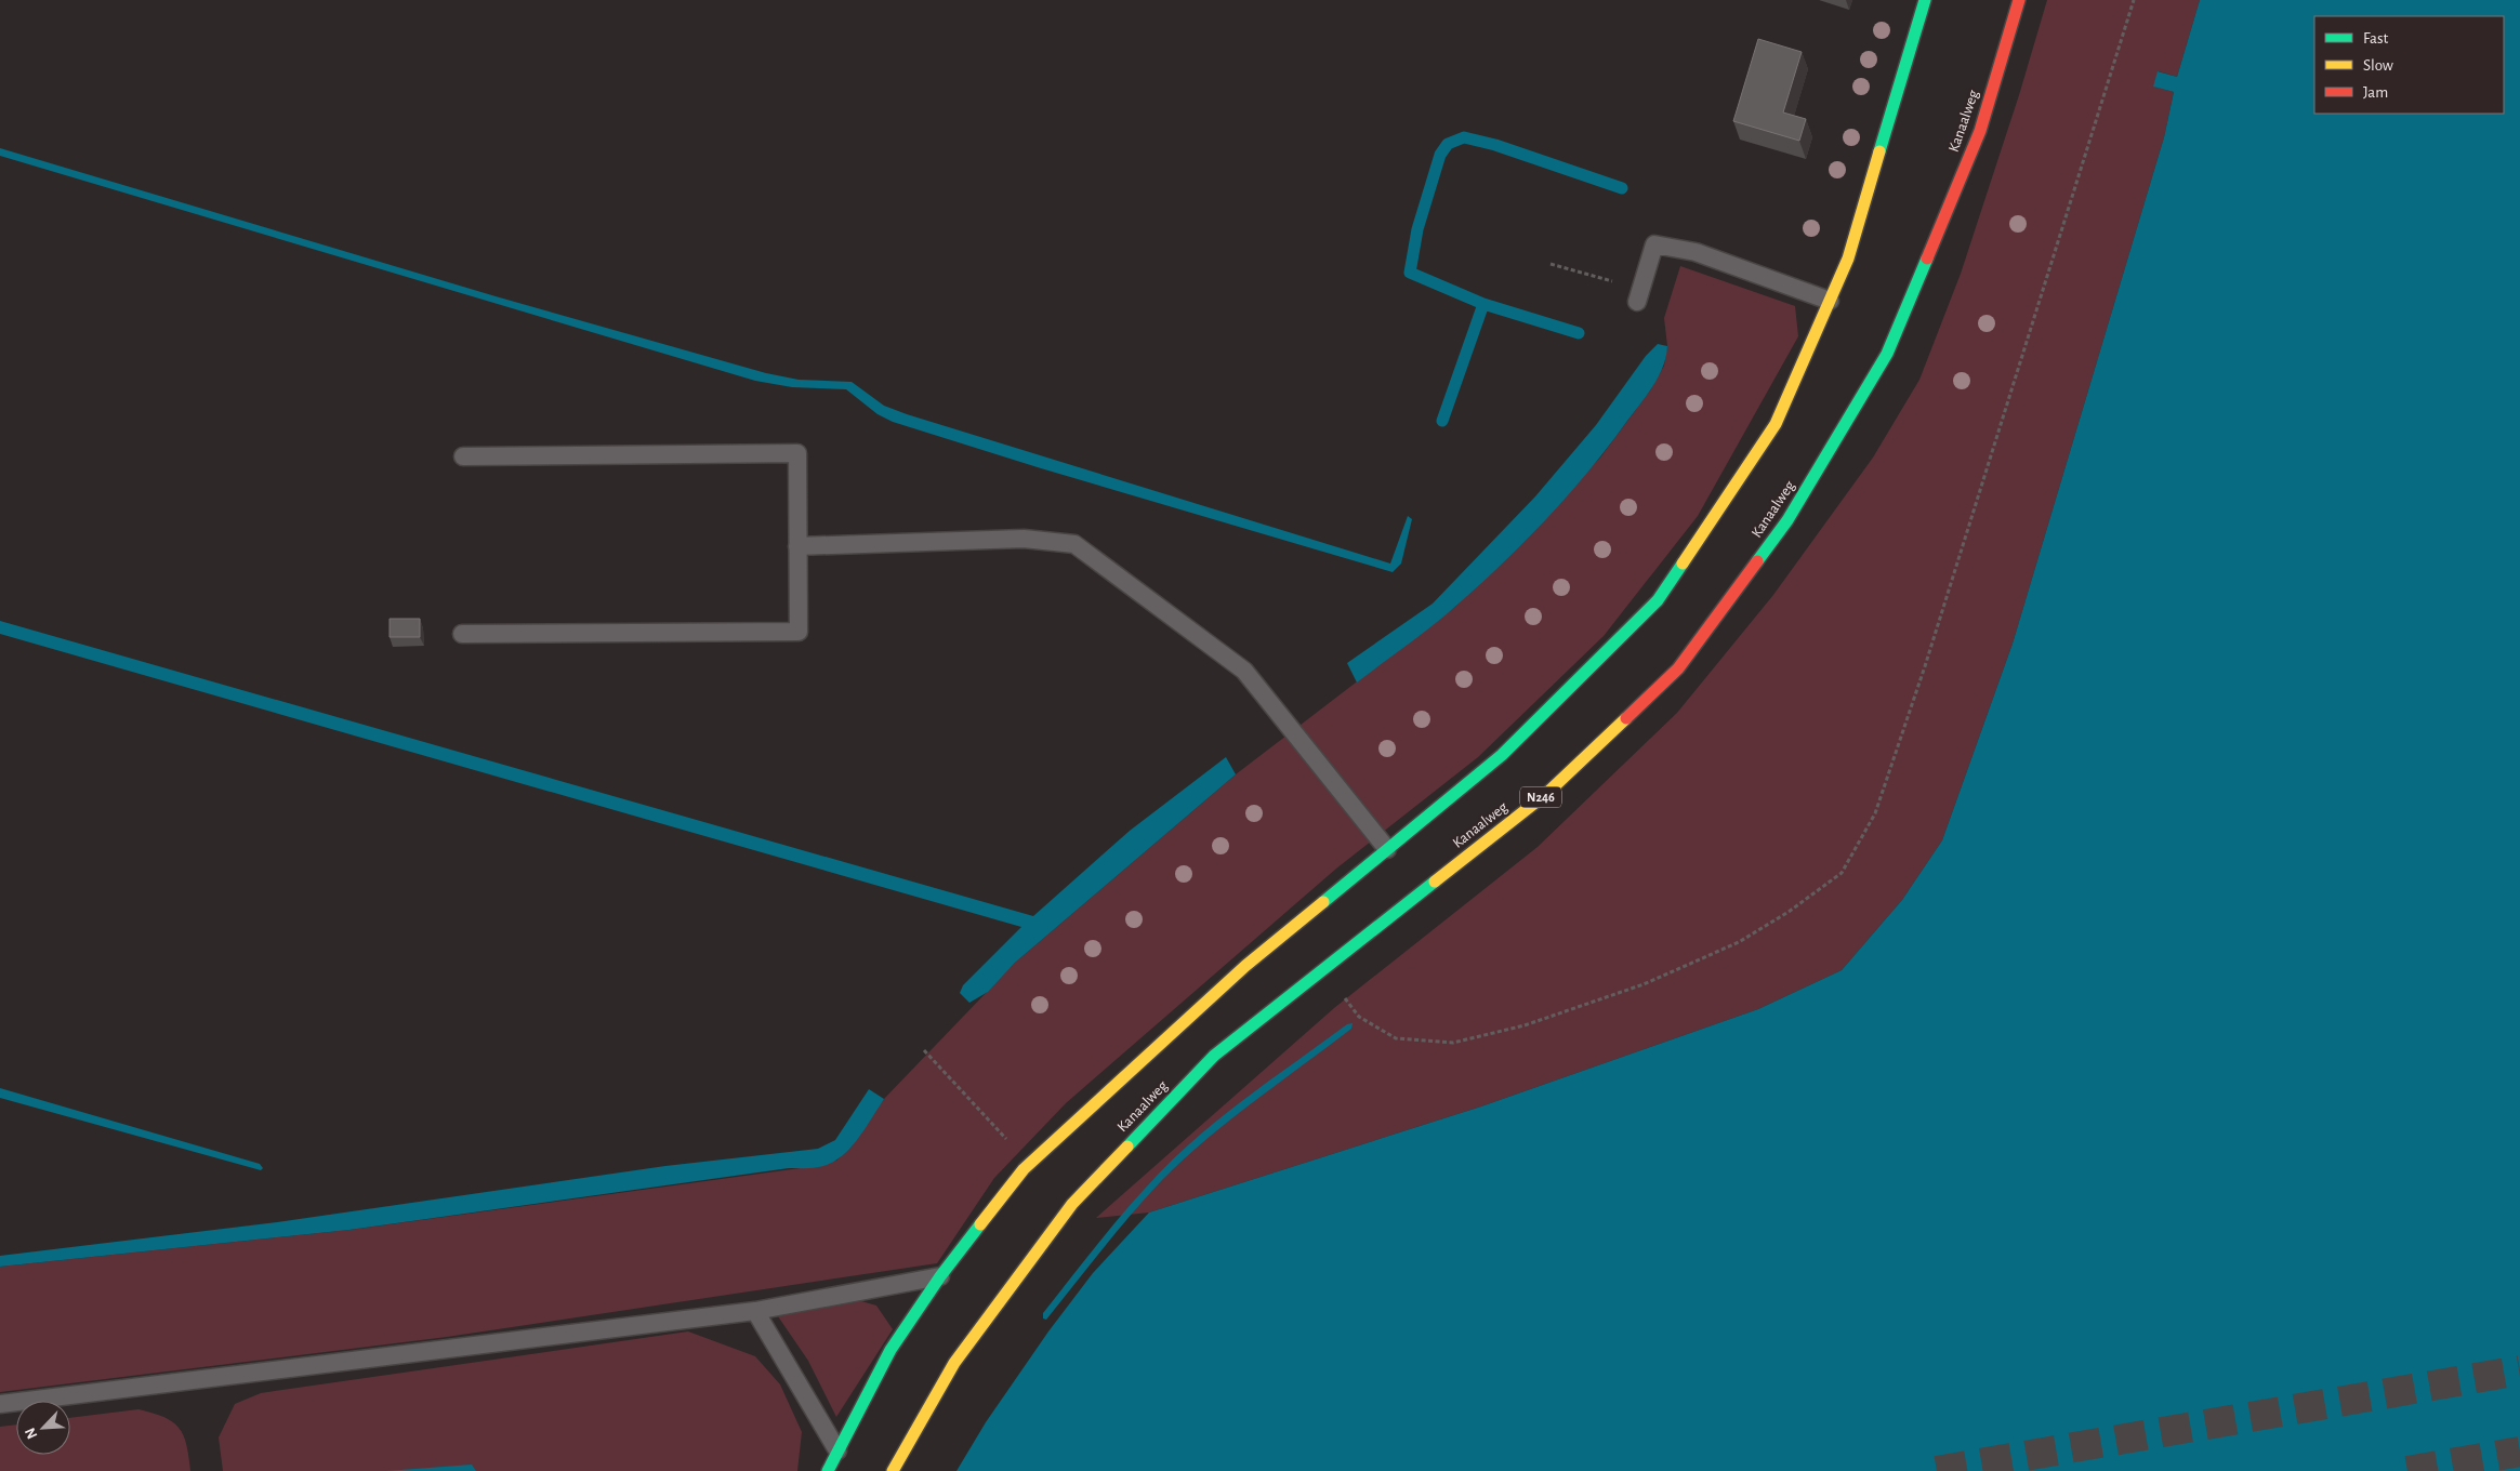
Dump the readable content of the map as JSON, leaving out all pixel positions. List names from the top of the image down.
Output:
{
  "streets": {
    "street": ["Kanaalweg", "N246"]
  },
  "legend": ["Fast", "Slow", "Jam"],
  "north": "bottom left"
}
